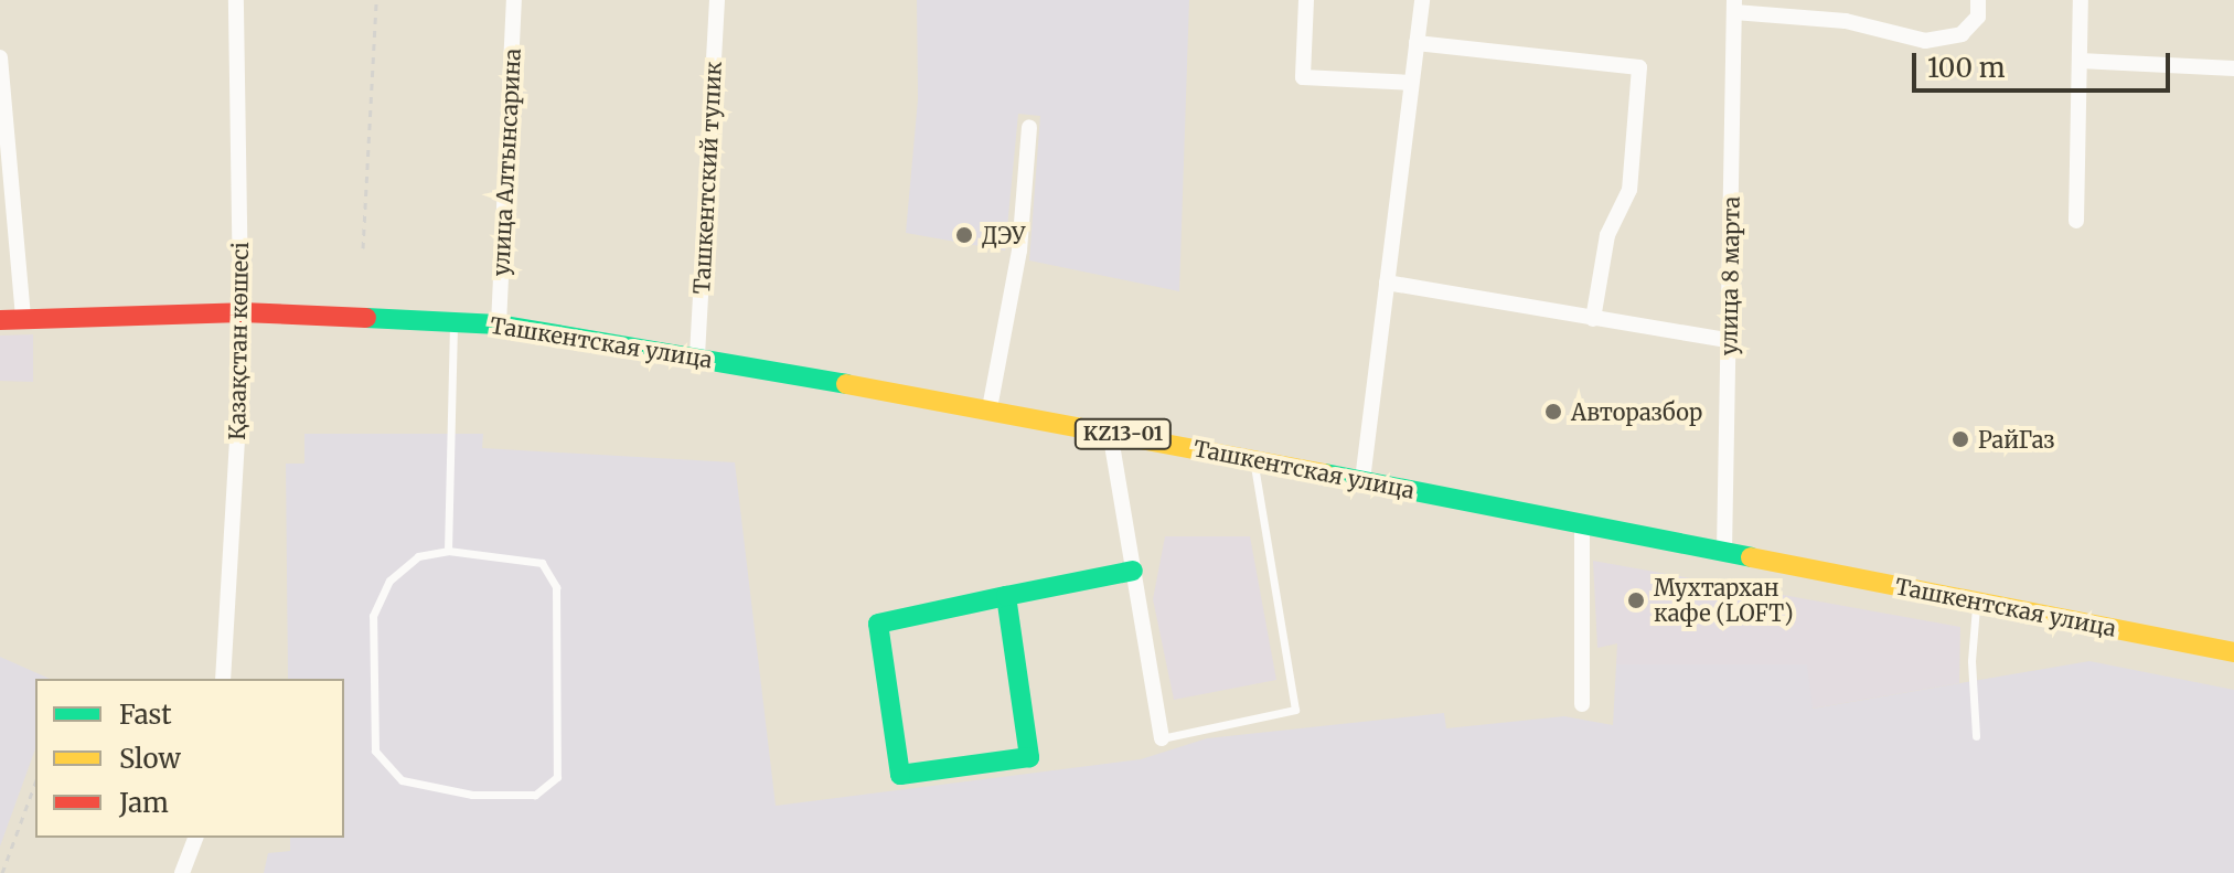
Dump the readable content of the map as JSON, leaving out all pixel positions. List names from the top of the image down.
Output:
{
  "streets": {
    "main road": ["Ташкентская улица", "KZ13-01"],
    "street": [
      "улица Алтынсарина",
      "Ташкентский тупик",
      "улица 8 марта",
      "Қазақстан көшесі"
    ]
  },
  "crossings": [
    ["улица Алтынсарина", "Ташкентская улица"],
    ["Ташкентский тупик", "Ташкентская улица"],
    ["улица 8 марта", "Ташкентская улица"],
    ["Қазақстан көшесі", "Ташкентская улица"]
  ],
  "places": [
    "ДЭУ",
    "Авторазбор",
    "РайГаз",
    "Мухтархан кафе (LOFT)"
  ],
  "legend": ["Fast", "Slow", "Jam"],
  "scale_bar": "100 m"
}
